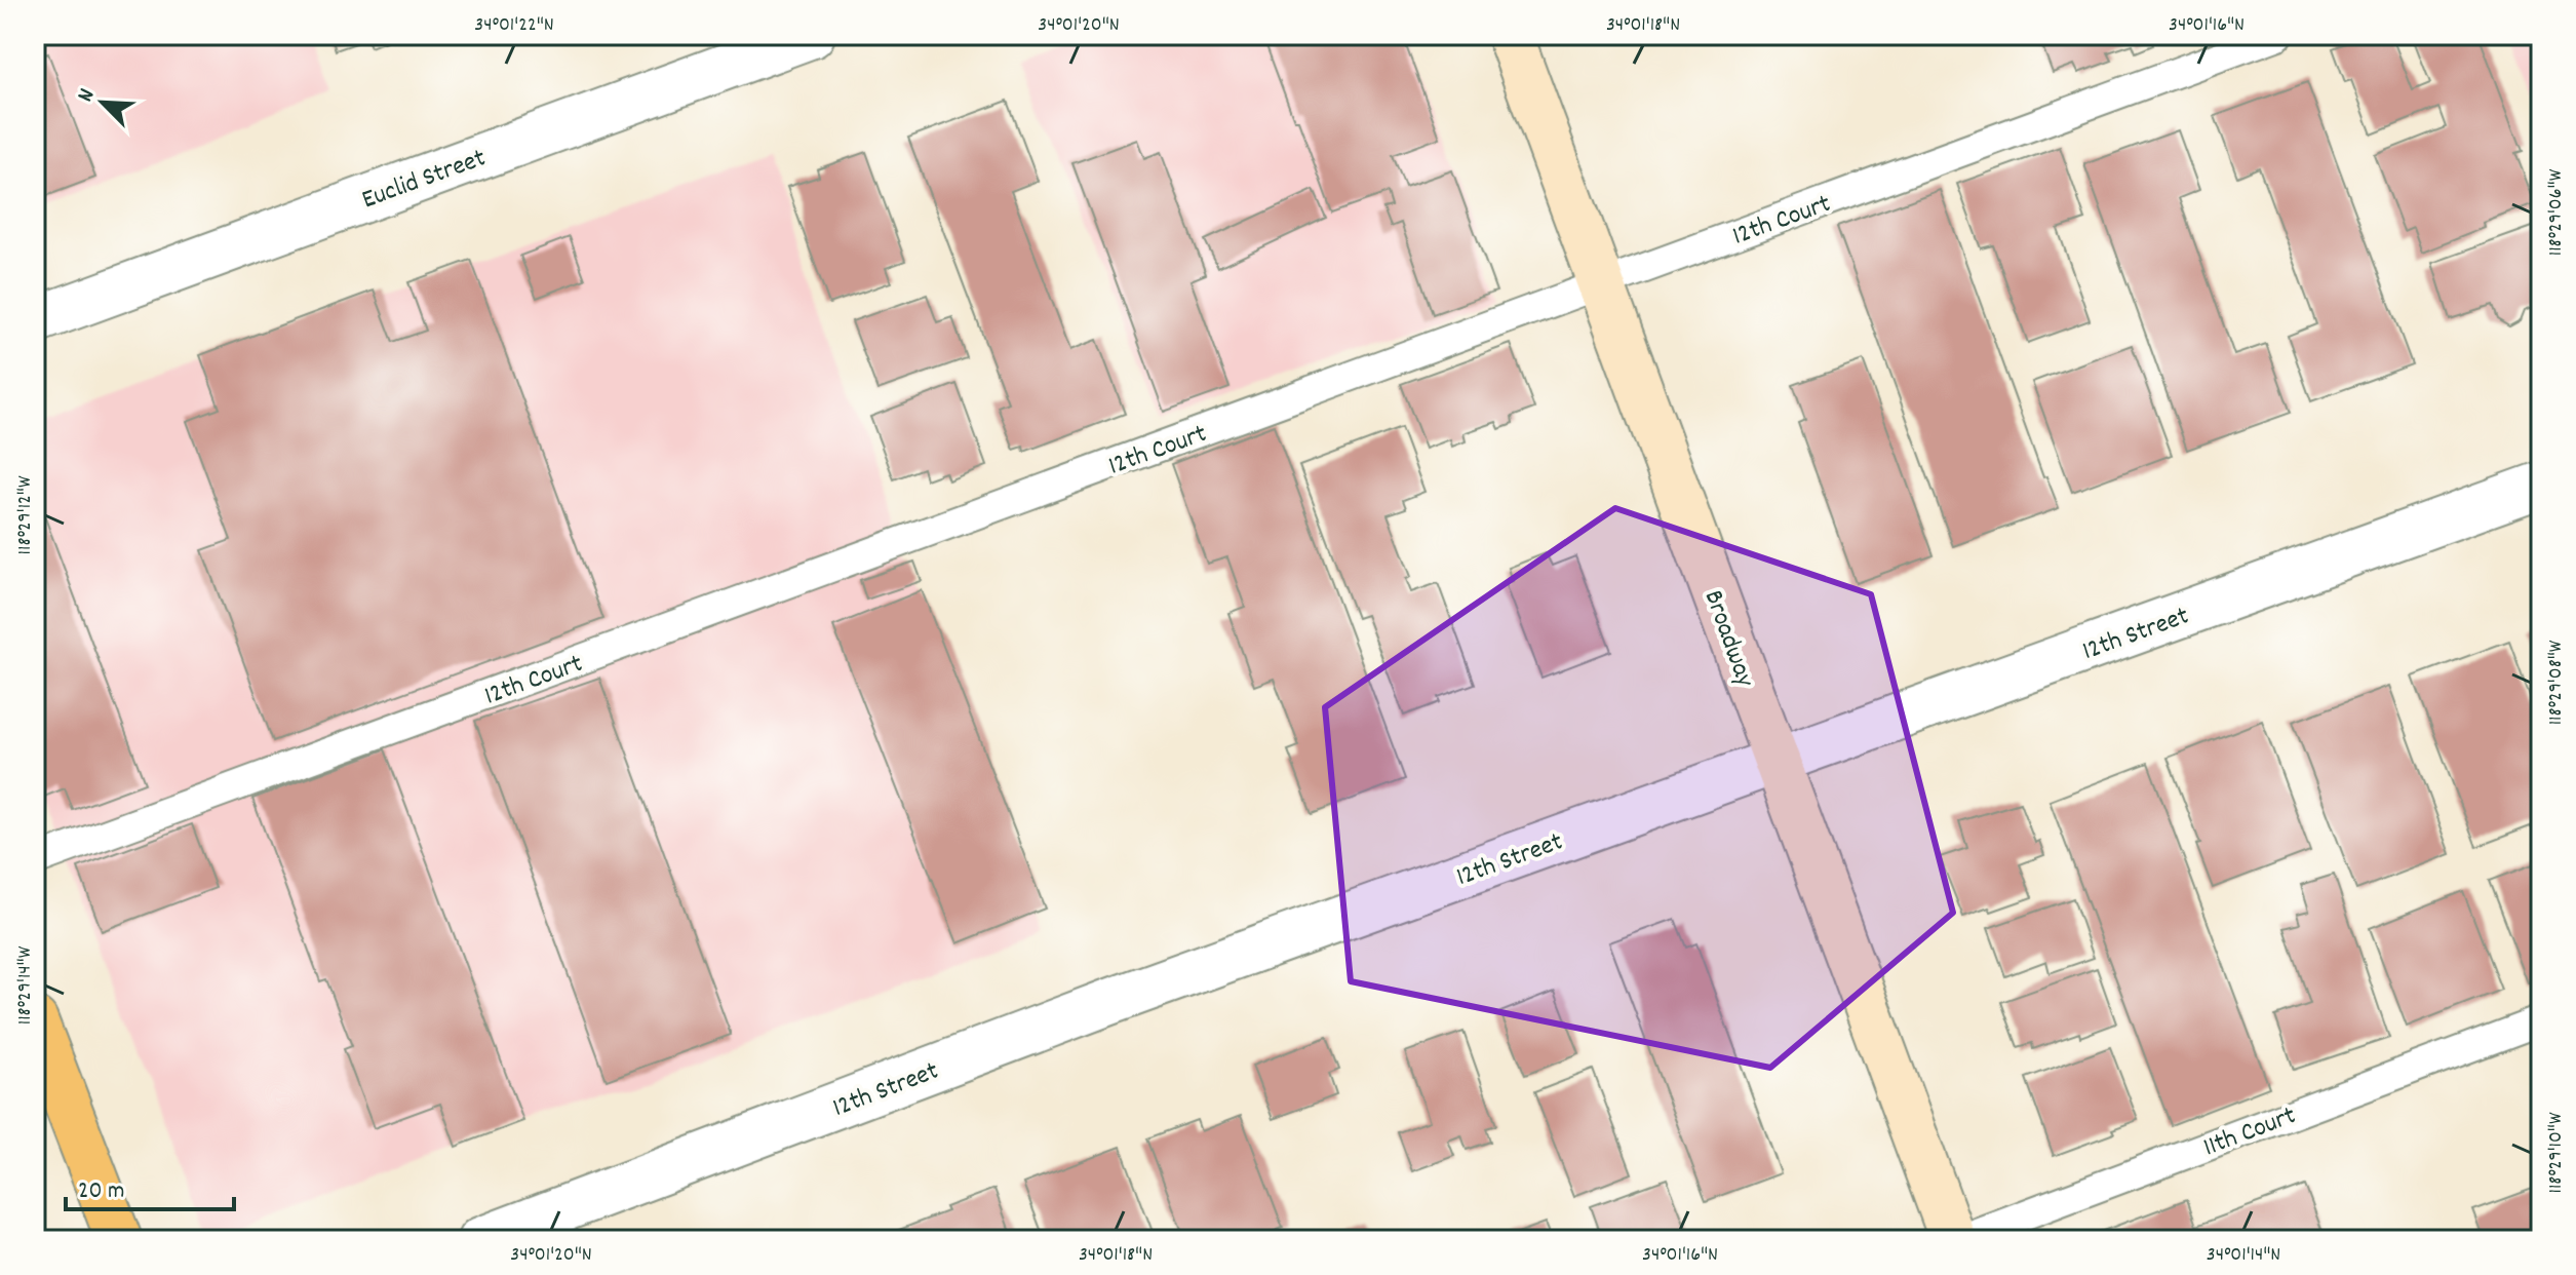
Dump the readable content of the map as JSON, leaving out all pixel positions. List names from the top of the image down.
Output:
{
  "streets": {
    "street": ["Euclid Street", "12th Street", "Broadway"],
    "lane": ["12th Court", "11th Court"]
  },
  "crossings": [
    ["12th Court", "Broadway"],
    ["12th Street", "Broadway"],
    ["Broadway", "11th Court"]
  ],
  "scale_bar": "20 m",
  "north": "top left",
  "coordinates": [
    "34°01'22\"N",
    "34°01'20\"N",
    "34°01'18\"N",
    "34°01'16\"N",
    "118°29'06\"W",
    "118°29'12\"W",
    "118°29'08\"W",
    "118°29'14\"W",
    "118°29'10\"W",
    "34°01'14\"N"
  ]
}
